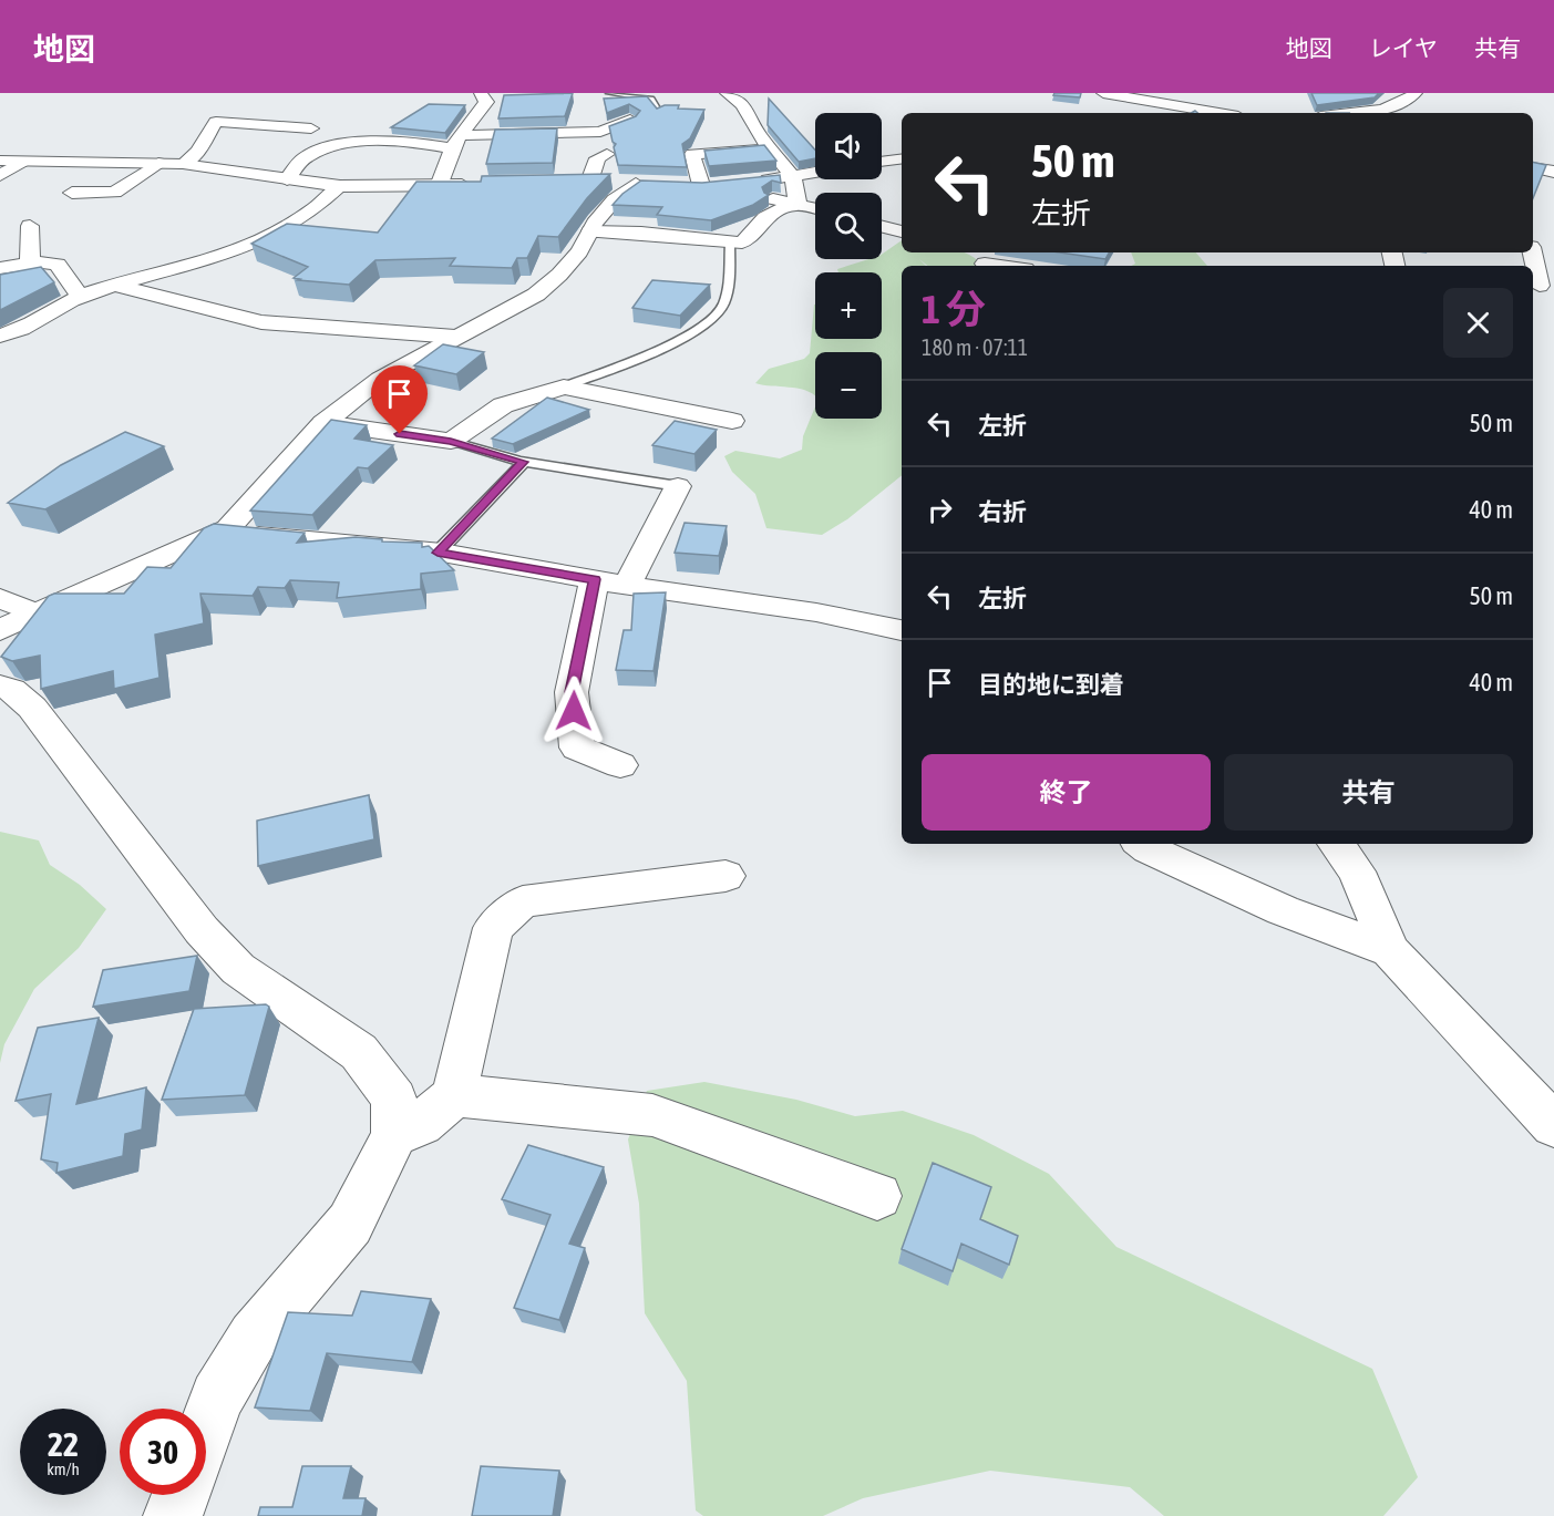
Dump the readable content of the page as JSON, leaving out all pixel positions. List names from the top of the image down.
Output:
{
  "page": {
    "header": "地図",
    "nav": ["地図", "レイヤ", "共有"],
    "map_buttons": ["+", "−"],
    "turn": ["50 m", "左折"],
    "heading": ["1 分", "180 m · 07:11"],
    "list": [
      {
        "name": "左折",
        "value": "50 m"
      },
      {
        "name": "右折",
        "value": "40 m"
      },
      {
        "name": "左折",
        "value": "50 m"
      },
      {
        "name": "目的地に到着",
        "value": "40 m"
      }
    ],
    "buttons": ["終了", "共有"],
    "speed": "22 km/h",
    "limit": "30"
  }
}
